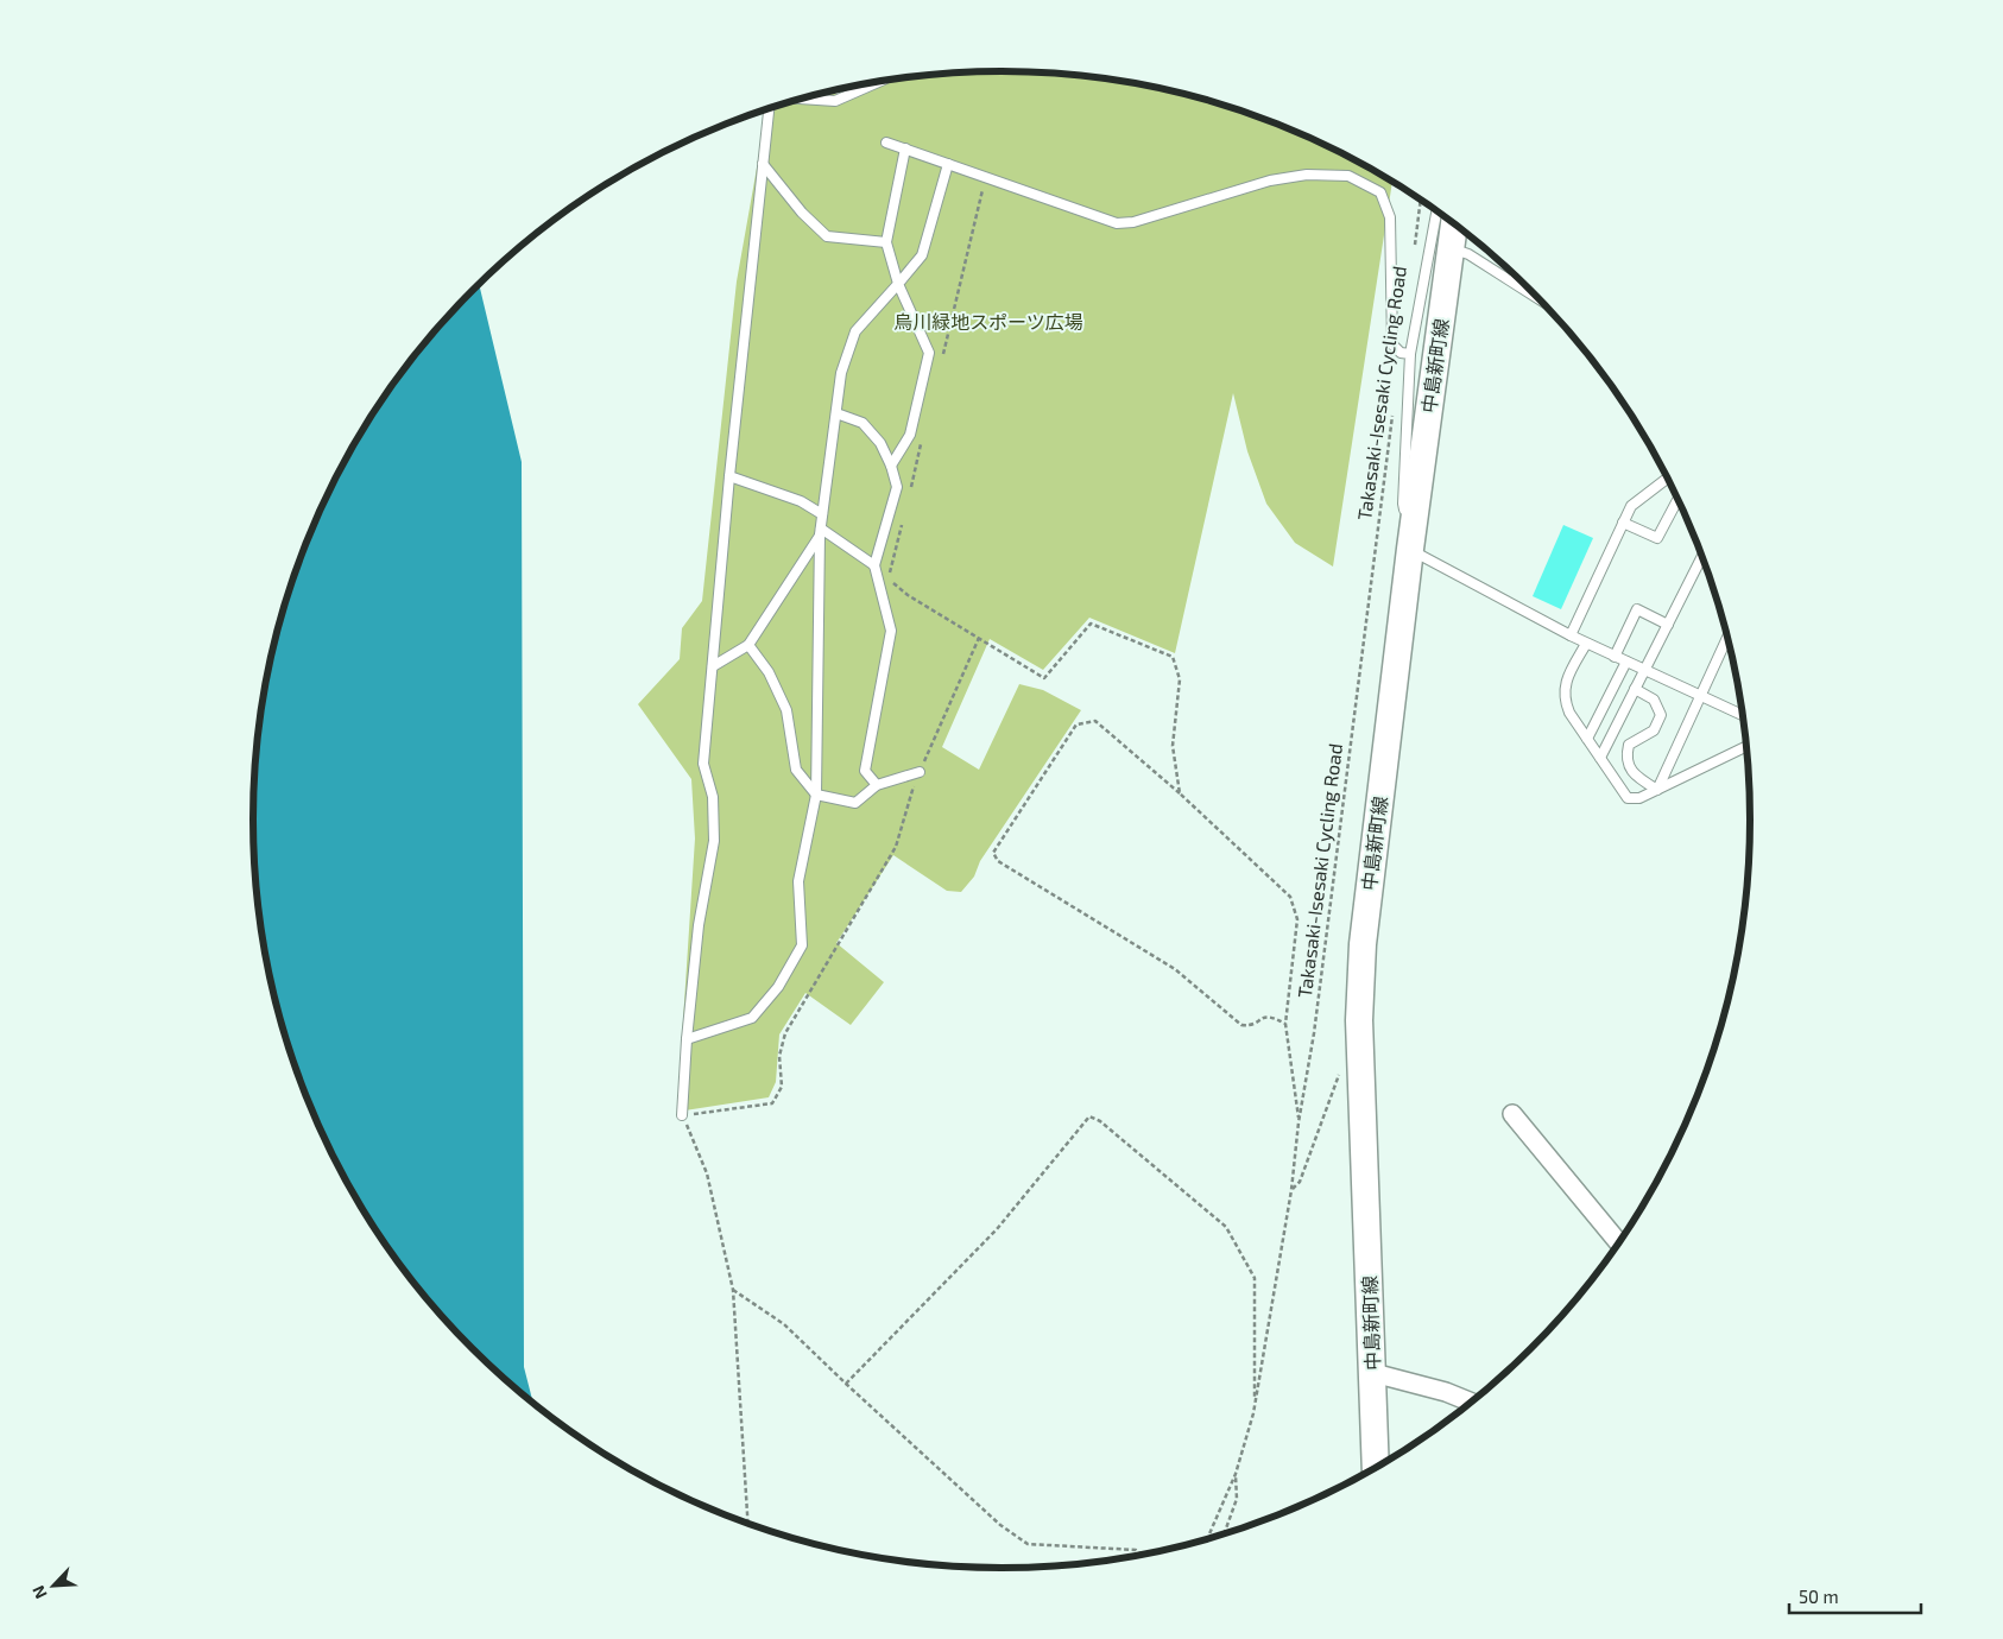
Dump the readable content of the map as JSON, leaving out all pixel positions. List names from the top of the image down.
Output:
{
  "streets": {
    "main road": ["中島新町線"],
    "path": ["Takasaki-Isesaki Cycling Road"]
  },
  "parks": ["烏川緑地スポーツ広場"],
  "scale_bar": "50 m",
  "north": "bottom left"
}
